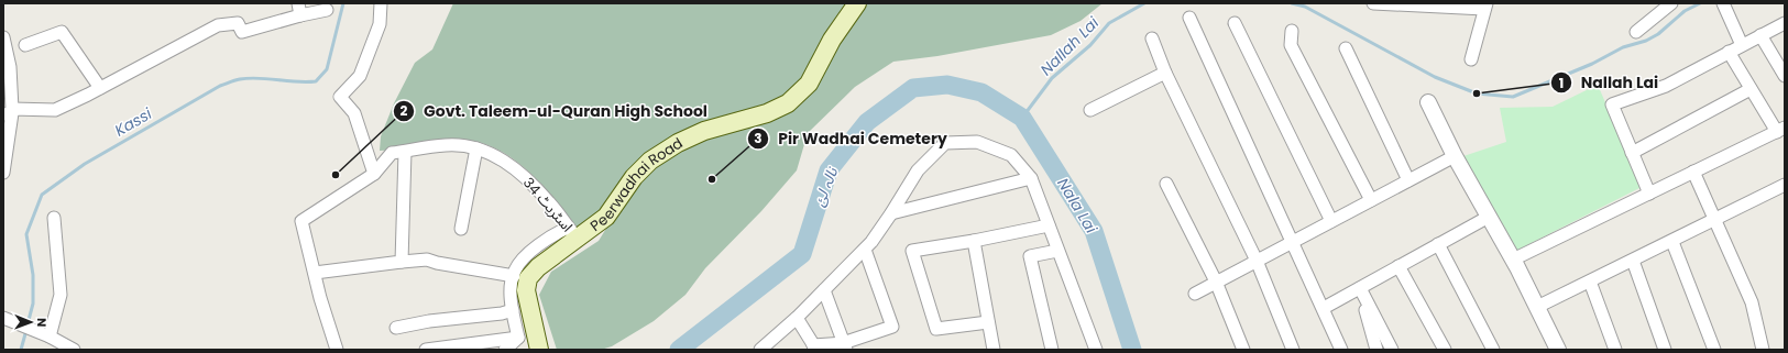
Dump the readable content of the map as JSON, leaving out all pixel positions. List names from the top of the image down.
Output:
{
  "streets": {
    "main road": ["Peerwadhai Road"],
    "street": ["اسٹریٹ 34"]
  },
  "crossings": [
    ["Peerwadhai Road", "اسٹریٹ 34"]
  ],
  "water": [
    "Nallah Lai",
    "Kassi",
    "نالہ لئ",
    "Nala Lai"
  ],
  "places": ["Nallah Lai", "Govt. Taleem-ul-Quran High School", "Pir Wadhai Cemetery"],
  "north": "right"
}
